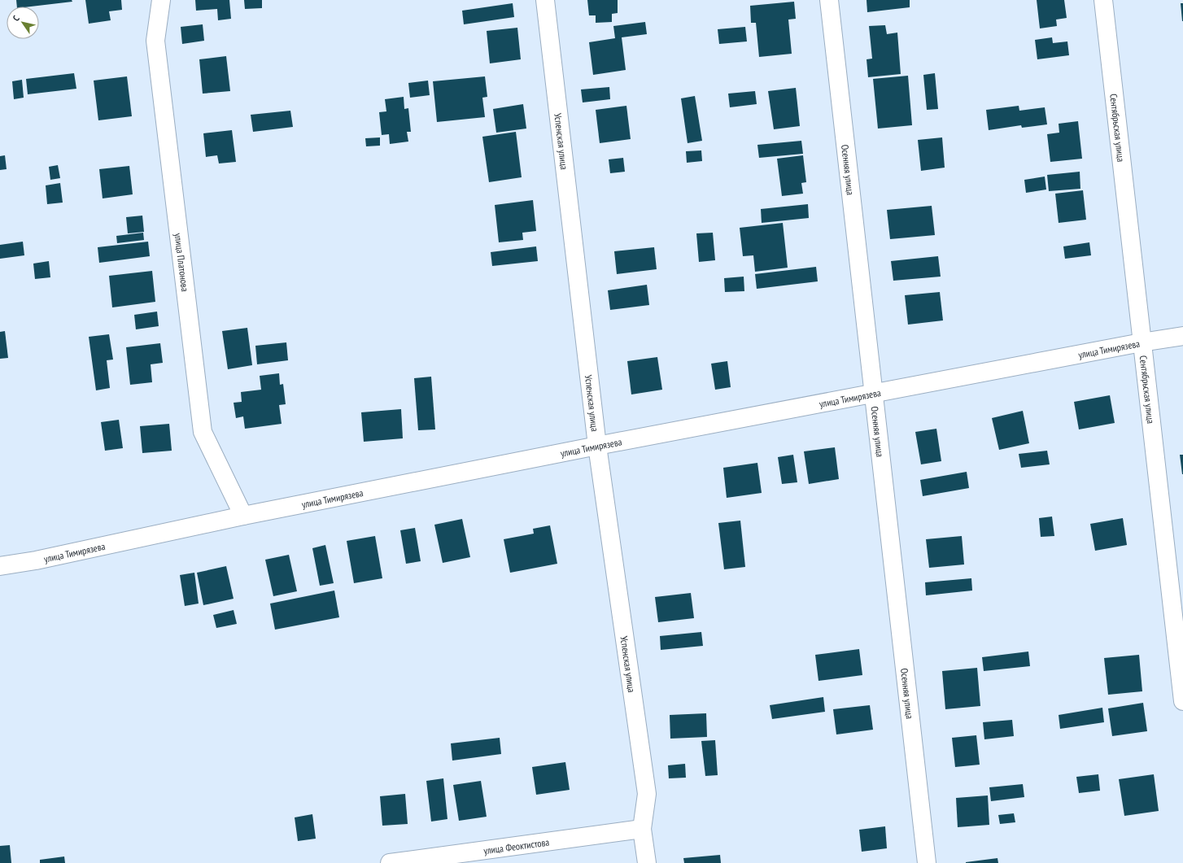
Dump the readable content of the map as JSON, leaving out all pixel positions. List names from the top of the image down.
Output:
{
  "streets": {
    "street": [
      "Сентябрьская улица",
      "Успенская улица",
      "Осенняя улица",
      "улица Платонова",
      "улица Тимирязева",
      "улица Феоктистова"
    ]
  },
  "crossings": [
    ["Сентябрьская улица", "улица Тимирязева"],
    ["Успенская улица", "улица Тимирязева"],
    ["Успенская улица", "улица Феоктистова"],
    ["Осенняя улица", "улица Тимирязева"],
    ["улица Платонова", "улица Тимирязева"]
  ],
  "north": "top left"
}
